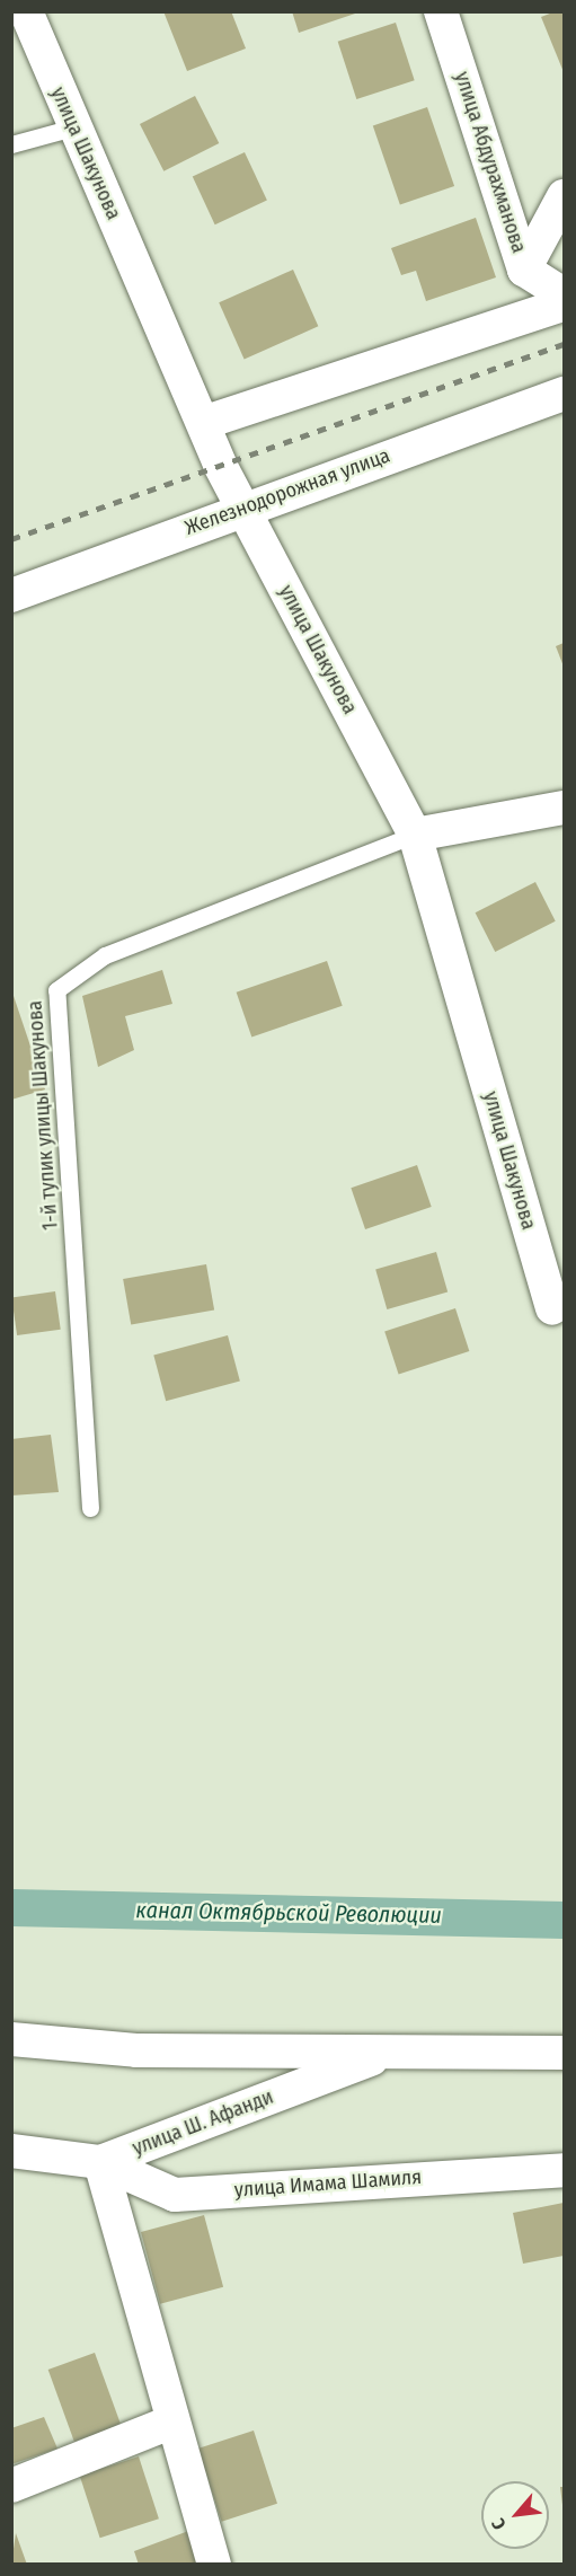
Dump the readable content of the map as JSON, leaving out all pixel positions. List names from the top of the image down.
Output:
{
  "streets": {
    "street": [
      "улица Шакунова",
      "улица Абдурахманова",
      "Железнодорожная улица",
      "улица Ш. Афанди",
      "улица Имама Шамиля"
    ],
    "lane": ["1-й тупик улицы Шакунова"]
  },
  "crossings": [
    ["улица Шакунова", "Железнодорожная улица"],
    ["улица Шакунова", "1-й тупик улицы Шакунова"],
    ["улица Ш. Афанди", "улица Имама Шамиля"]
  ],
  "water": ["канал Октябрьской Революции"],
  "north": "bottom left"
}
